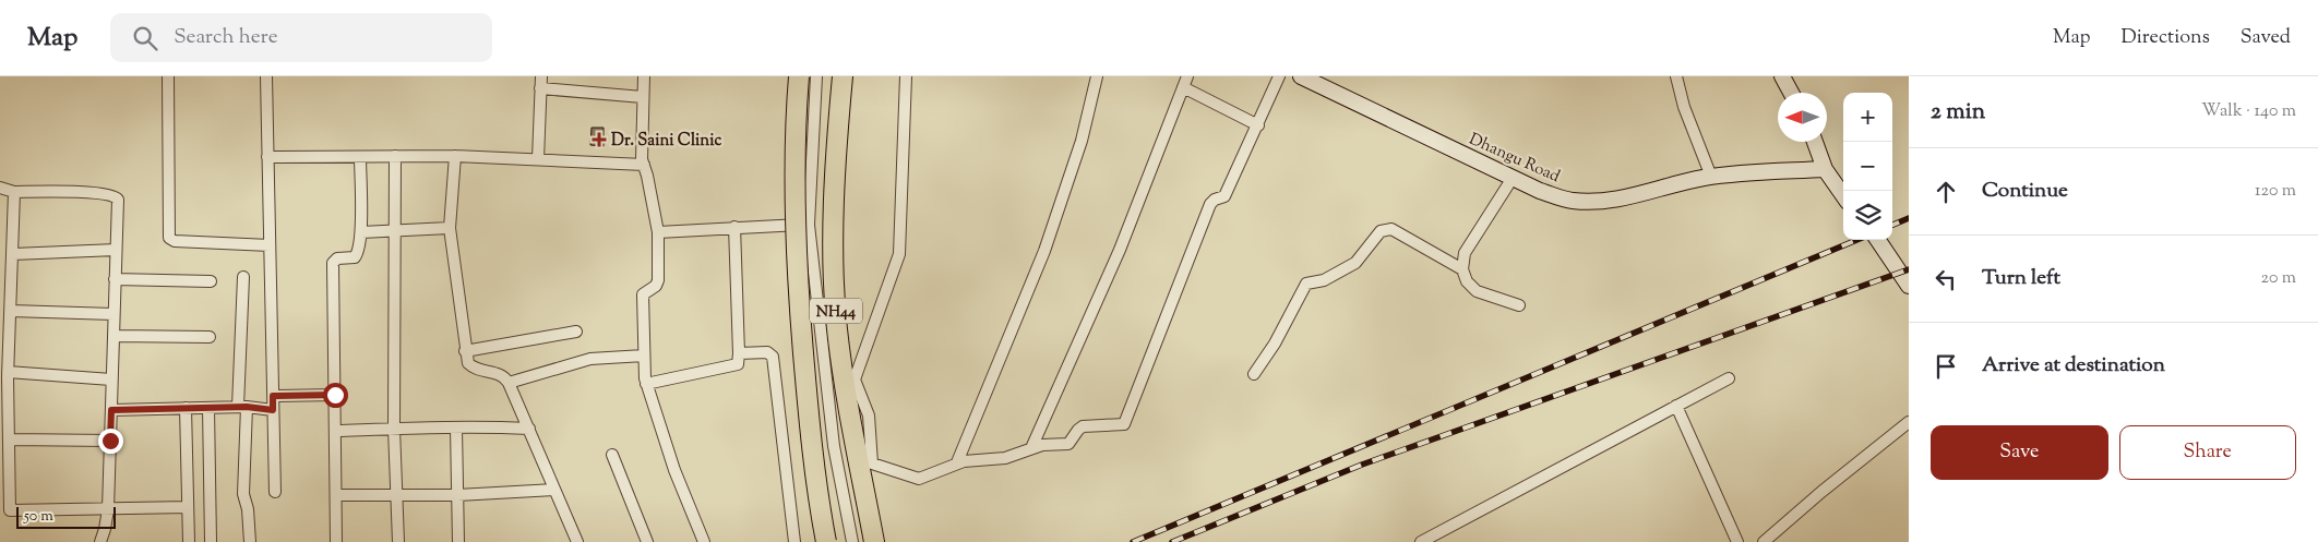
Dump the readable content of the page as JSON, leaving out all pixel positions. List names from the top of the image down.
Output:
{
  "streets": {
    "highway": ["NH44"],
    "street": ["Dhangu Road"]
  },
  "places": {
    "health": ["Dr. Saini Clinic"]
  },
  "scale_bar": "50 m",
  "north": "left",
  "page": {
    "header": "Map",
    "search": "Search here",
    "nav": ["Map", "Directions", "Saved"],
    "heading": ["2 min", "Walk · 140 m"],
    "map_buttons": ["+", "−"],
    "list": [
      ["Continue", "120 m"],
      ["Turn left", "20 m"],
      "Arrive at destination"
    ],
    "buttons": ["Save", "Share"],
    "scale": "50 m"
  }
}
